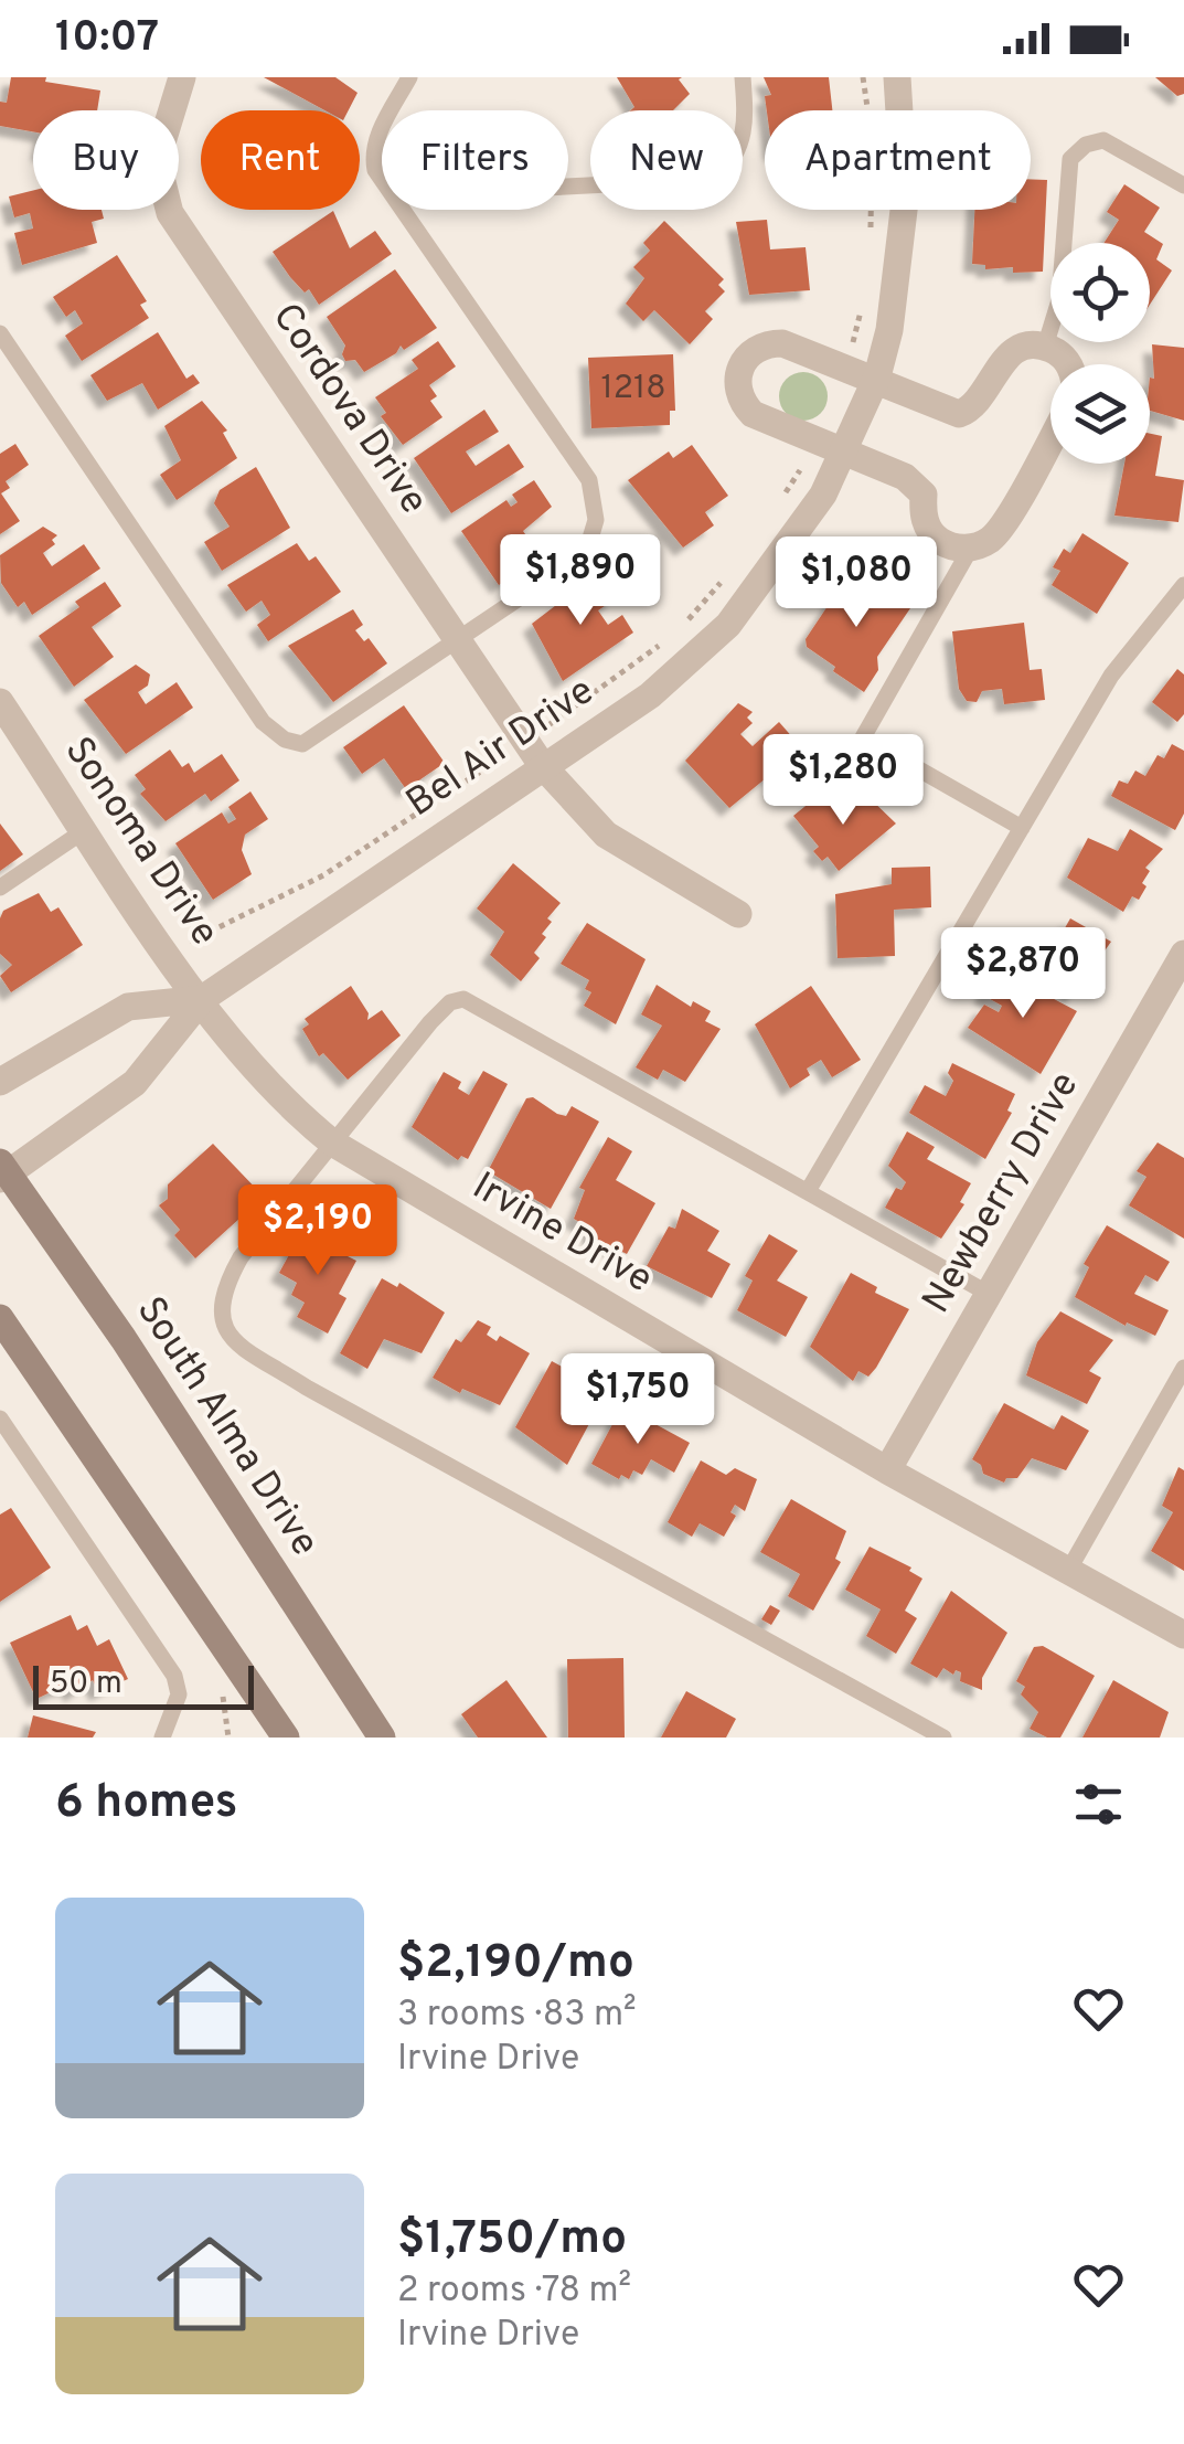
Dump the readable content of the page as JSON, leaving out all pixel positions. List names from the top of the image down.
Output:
{
  "streets": {
    "main road": ["South Alma Drive"],
    "street": [
      "Cordova Drive",
      "Bel Air Drive",
      "Sonoma Drive",
      "Newberry Drive",
      "Irvine Drive"
    ]
  },
  "crossings": [
    ["Cordova Drive", "Bel Air Drive"],
    ["Bel Air Drive", "Sonoma Drive"],
    ["Bel Air Drive", "South Alma Drive"],
    ["Sonoma Drive", "Irvine Drive"],
    ["Newberry Drive", "Irvine Drive"]
  ],
  "house_numbers": ["1218"],
  "scale_bar": "50 m",
  "page": {
    "status": "10:07",
    "chip": [
      "Buy",
      "Rent",
      "Filters",
      "New",
      "Apartment"
    ],
    "price": [
      "$1,890",
      "$1,080",
      "$1,280",
      "$2,870",
      "$2,190",
      "$1,750"
    ],
    "scale": "50 m",
    "heading": "6 homes",
    "list": [
      {
        "name": "$2,190/mo",
        "note": "3 rooms · 83 m² · Irvine Drive"
      },
      {
        "name": "$1,750/mo",
        "note": "2 rooms · 78 m² · Irvine Drive"
      }
    ]
  }
}
